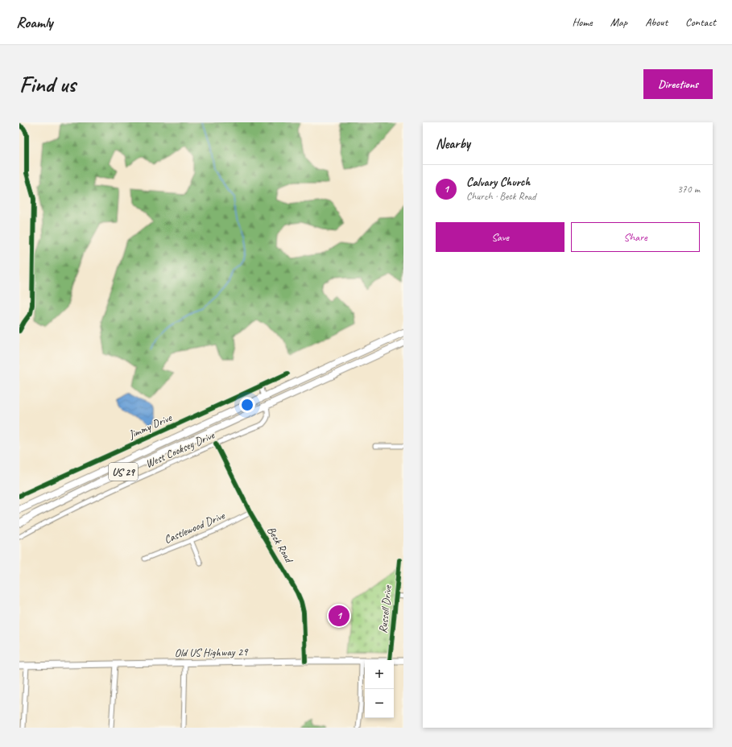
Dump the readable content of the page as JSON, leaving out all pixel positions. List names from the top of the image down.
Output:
{
  "streets": {
    "highway": ["US 29"],
    "main road": ["Old US Highway 29"],
    "street": [
      "Jimmy Drive",
      "West Cooksey Drive",
      "Castlewood Drive",
      "Beck Road",
      "Russell Drive"
    ]
  },
  "crossings": [
    ["West Cooksey Drive", "US 29"],
    ["West Cooksey Drive", "Beck Road"],
    ["Castlewood Drive", "Beck Road"],
    ["Beck Road", "Old US Highway 29"]
  ],
  "page": {
    "header": "Roamly",
    "nav": [
      "Home",
      "Map",
      "About",
      "Contact"
    ],
    "buttons": [
      "Directions",
      ["Save", "Share"]
    ],
    "title": "Find us",
    "heading": "Nearby",
    "list": [
      {
        "mark": "1",
        "name": "Calvary Church",
        "note": "Church · Beck Road",
        "value": "370 m"
      }
    ],
    "pins": "1",
    "map_buttons": ["+", "−"]
  }
}
